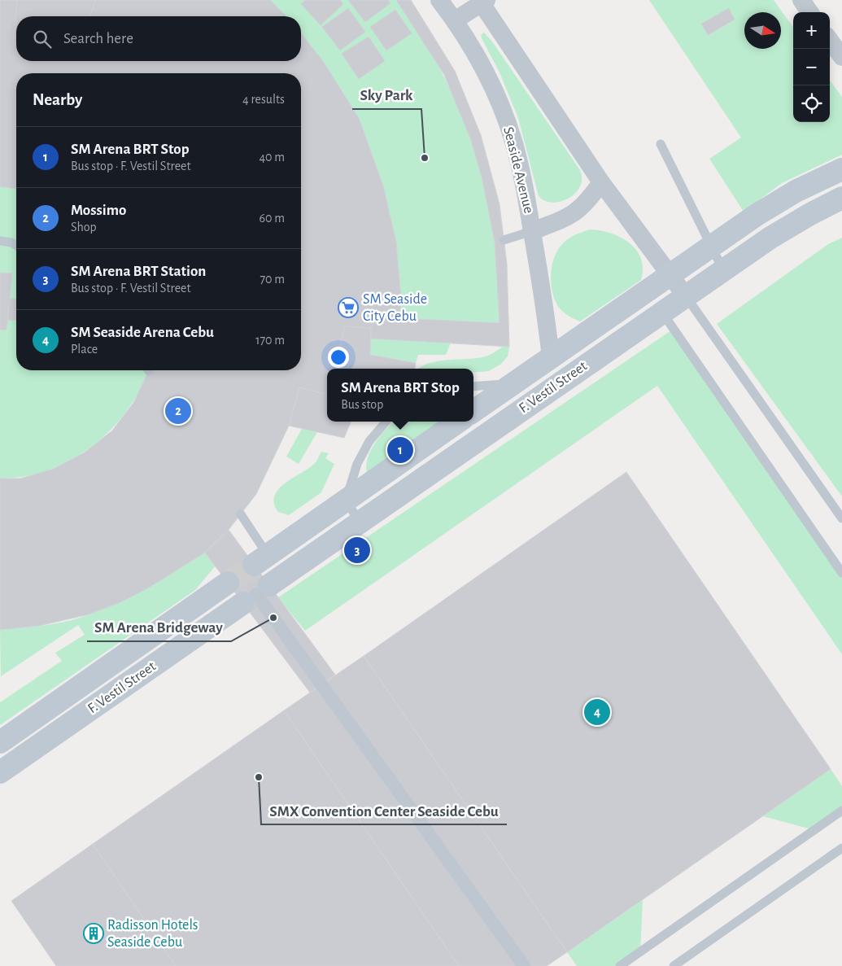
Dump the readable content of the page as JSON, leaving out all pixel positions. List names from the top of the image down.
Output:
{
  "streets": {
    "main road": ["F. Vestil Street"],
    "street": ["Seaside Avenue"]
  },
  "crossings": [
    ["Seaside Avenue", "F. Vestil Street"]
  ],
  "places": {
    "other": ["Sky Park", "SM Arena Bridgeway", "SMX Convention Center Seaside Cebu"],
    "supermarket": ["SM Seaside City Cebu"],
    "building": ["Radisson Hotels Seaside Cebu"]
  },
  "north": "right",
  "page": {
    "map_buttons": ["+", "−"],
    "search": "Search here",
    "heading": ["Nearby", "4 results"],
    "list": [
      {
        "mark": "1",
        "name": "SM Arena BRT Stop",
        "note": "Bus stop · F. Vestil Street",
        "value": "40 m"
      },
      {
        "mark": "2",
        "name": "Mossimo",
        "note": "Shop",
        "value": "60 m"
      },
      {
        "mark": "3",
        "name": "SM Arena BRT Station",
        "note": "Bus stop · F. Vestil Street",
        "value": "70 m"
      },
      {
        "mark": "4",
        "name": "SM Seaside Arena Cebu",
        "note": "Place",
        "value": "170 m"
      }
    ],
    "popup": ["SM Arena BRT Stop", "Bus stop"],
    "pins": [
      "2",
      "1",
      "3",
      "4"
    ]
  }
}
